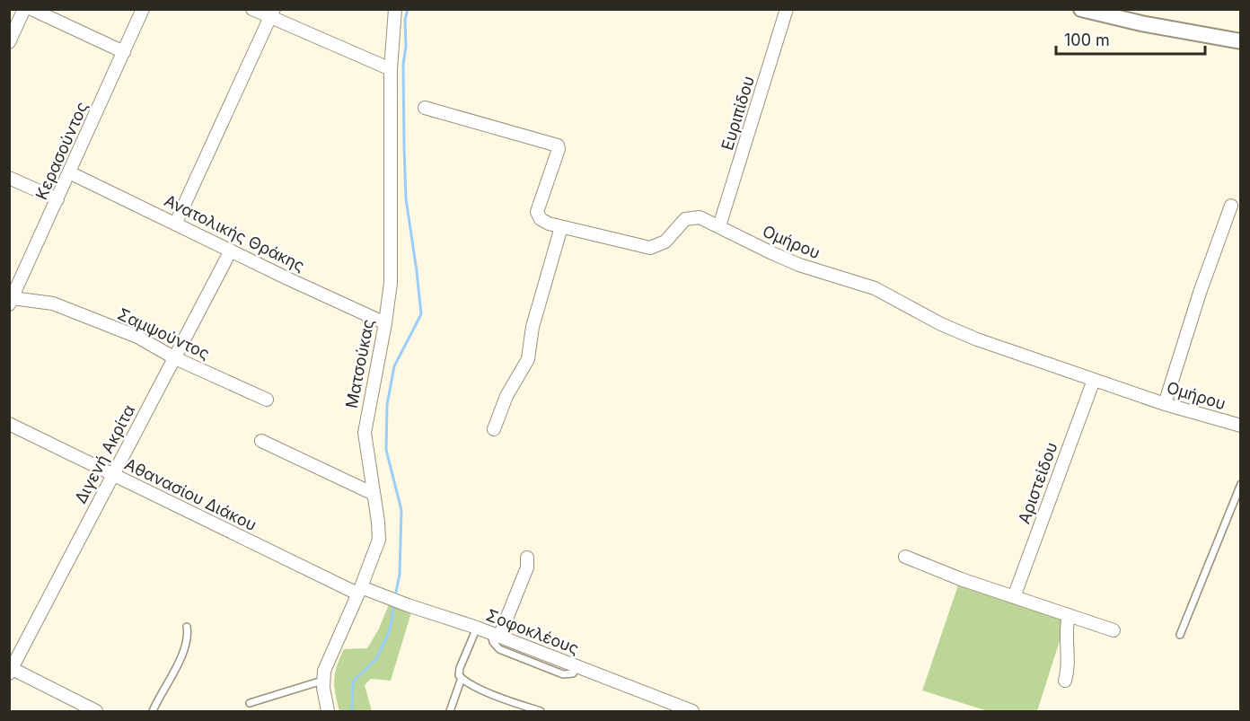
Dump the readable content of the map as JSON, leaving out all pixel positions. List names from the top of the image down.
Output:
{
  "streets": {
    "street": [
      "Ευριπίδου",
      "Κερασούντος",
      "Ανατολικής Θράκης",
      "Ομήρου",
      "Σαμψούντος",
      "Ματσούκας",
      "Διγενή Ακρίτα",
      "Αριστείδου",
      "Αθανασίου Διάκου",
      "Σοφοκλέους"
    ]
  },
  "crossings": [
    ["Ευριπίδου", "Ομήρου"],
    ["Κερασούντος", "Ανατολικής Θράκης"],
    ["Κερασούντος", "Σαμψούντος"],
    ["Ανατολικής Θράκης", "Ματσούκας"],
    ["Ανατολικής Θράκης", "Διγενή Ακρίτα"],
    ["Ομήρου", "Αριστείδου"],
    ["Σαμψούντος", "Διγενή Ακρίτα"],
    ["Ματσούκας", "Αθανασίου Διάκου"],
    ["Ματσούκας", "Σοφοκλέους"],
    ["Διγενή Ακρίτα", "Αθανασίου Διάκου"],
    ["Αθανασίου Διάκου", "Σοφοκλέους"]
  ],
  "scale_bar": "100 m"
}
